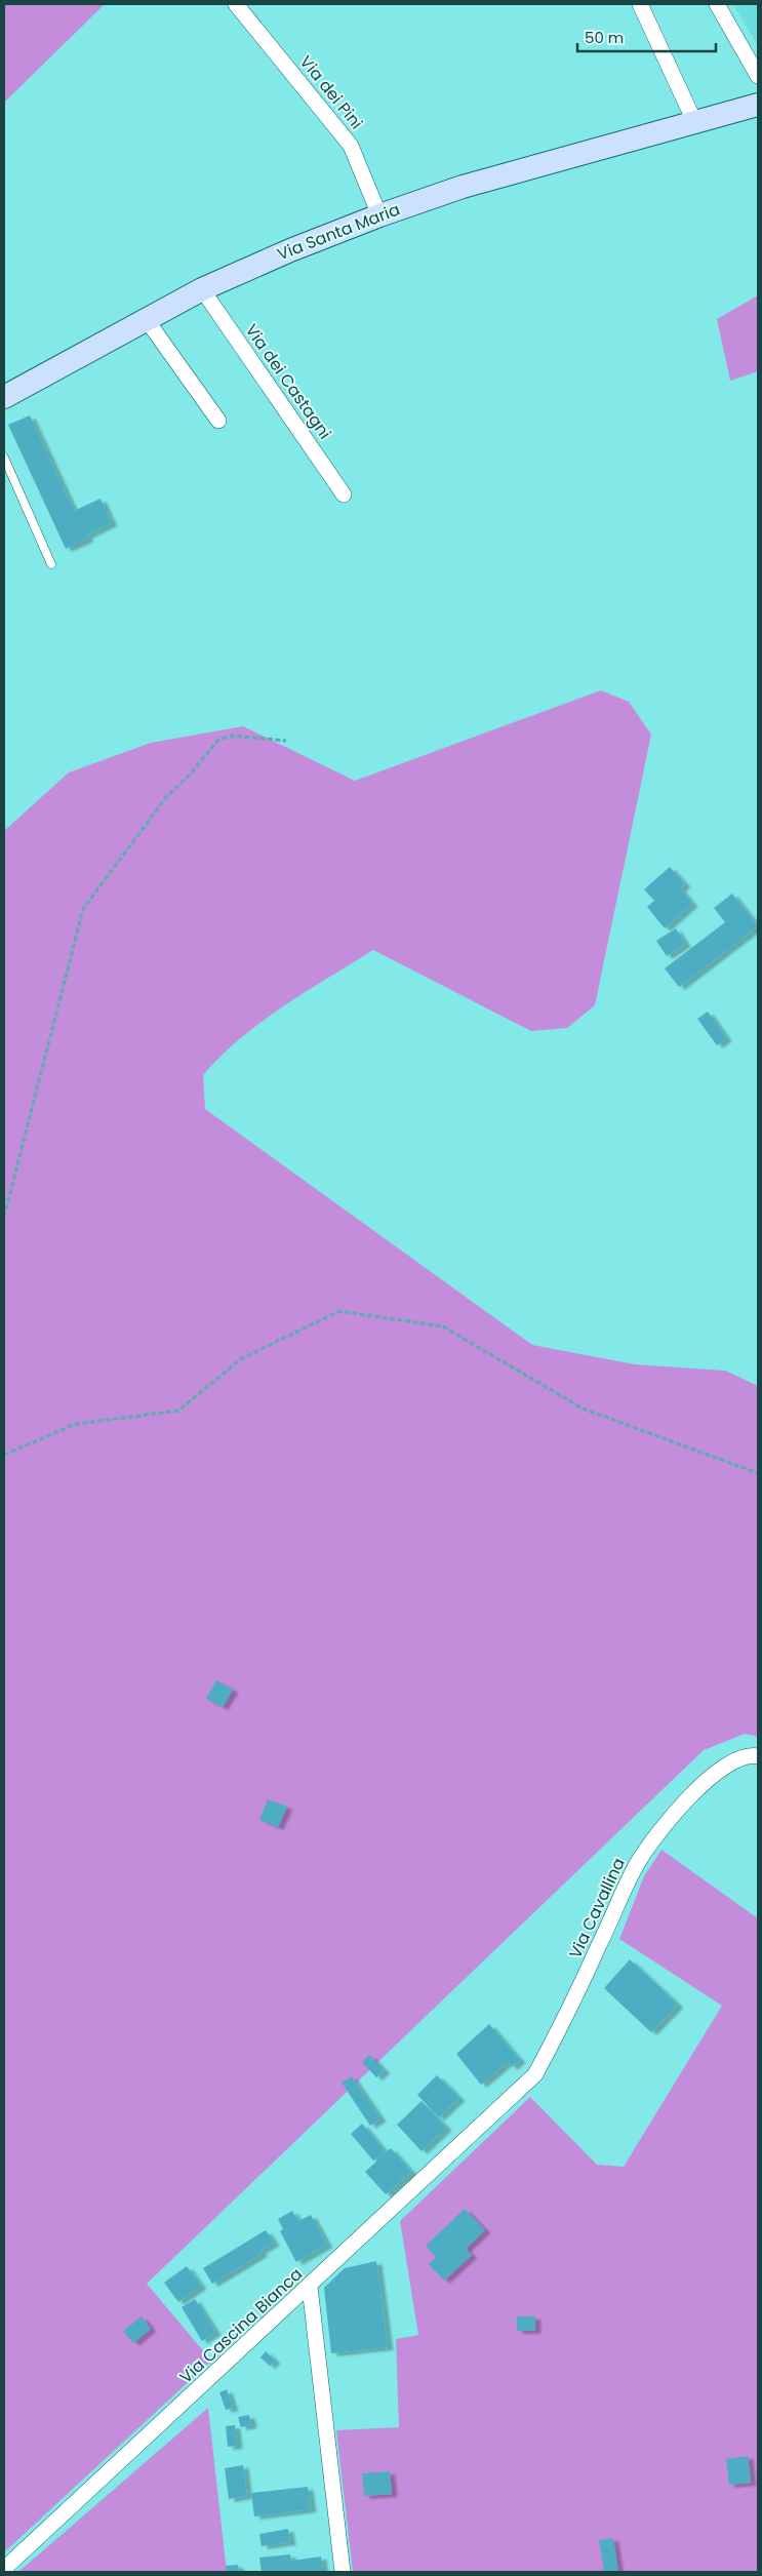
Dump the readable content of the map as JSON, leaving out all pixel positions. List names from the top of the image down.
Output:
{
  "streets": {
    "street": [
      "Via dei Pini",
      "Via Santa Maria",
      "Via dei Castagni",
      "Via Cavallina",
      "Via Cascina Bianca"
    ]
  },
  "crossings": [
    ["Via dei Pini", "Via Santa Maria"],
    ["Via Santa Maria", "Via dei Castagni"],
    ["Via Cavallina", "Via Cascina Bianca"]
  ],
  "scale_bar": "50 m"
}
